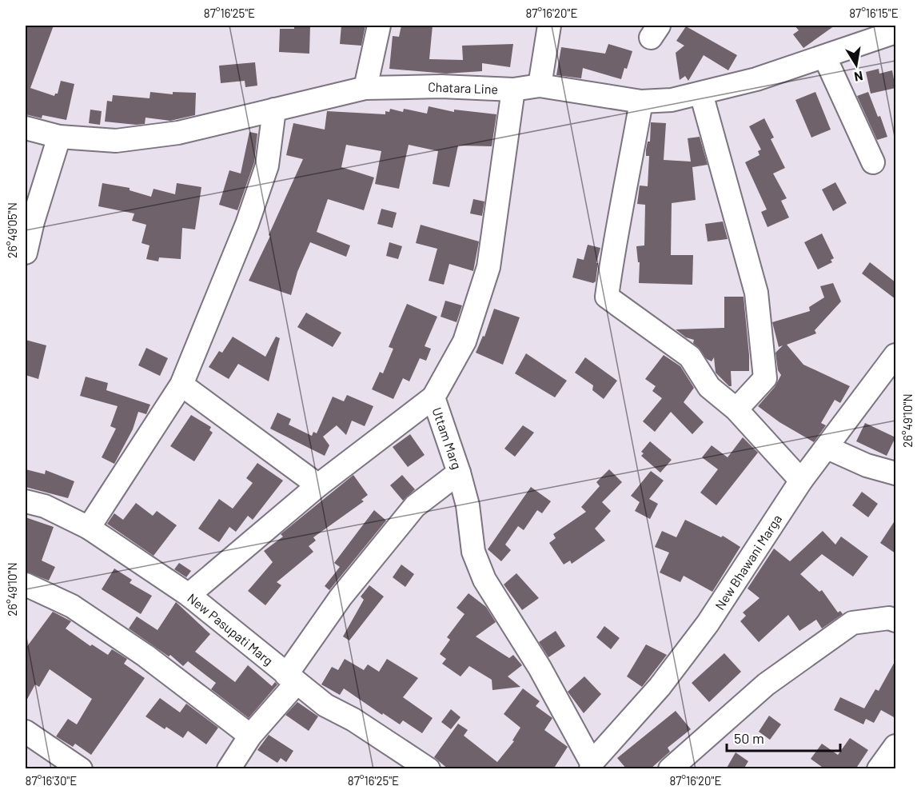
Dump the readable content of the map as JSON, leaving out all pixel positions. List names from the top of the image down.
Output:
{
  "streets": {
    "street": [
      "Chatara Line",
      "Uttam Marg",
      "New Bhawani Marga",
      "New Pasupati Marg"
    ]
  },
  "crossings": [
    ["Chatara Line", "Uttam Marg"],
    ["Uttam Marg", "New Bhawani Marga"]
  ],
  "scale_bar": "50 m",
  "north": "bottom",
  "coordinates": [
    "87°16'25\"E",
    "87°16'20\"E",
    "87°16'15\"E",
    "26°49'05\"N",
    "26°49'10\"N",
    "87°16'30\"E"
  ]
}
